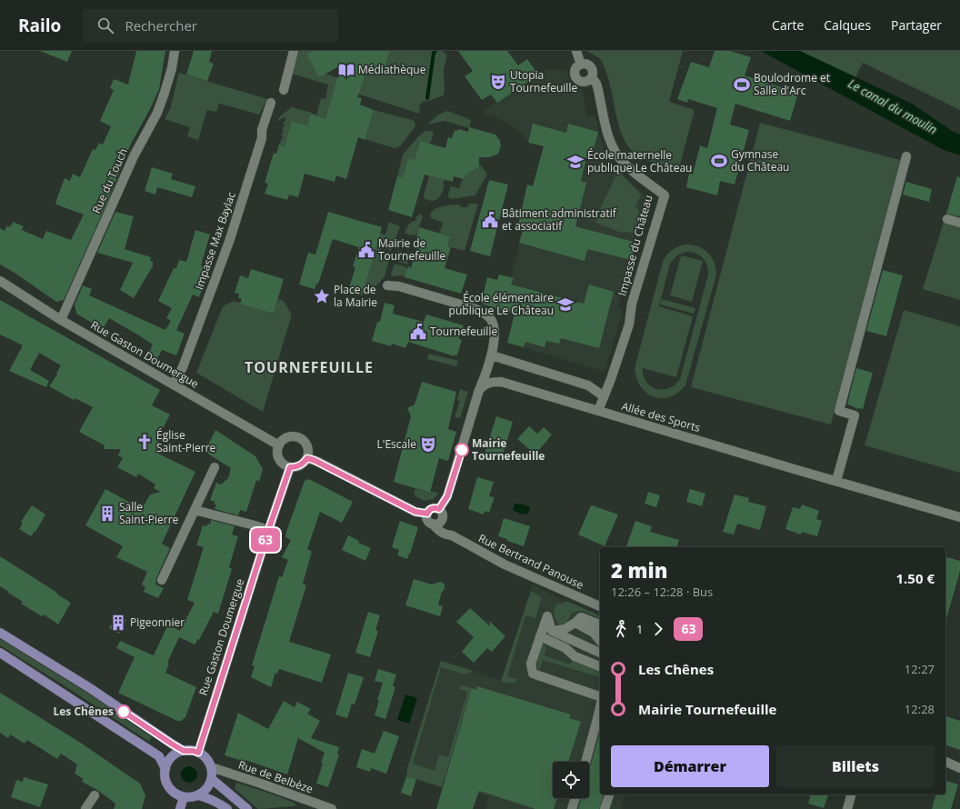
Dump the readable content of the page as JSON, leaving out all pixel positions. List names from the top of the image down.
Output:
{
  "streets": {
    "street": [
      "Rue du Touch",
      "Impasse Max Baylac",
      "Impasse du Château",
      "Rue Gaston Doumergue",
      "Allée des Sports",
      "Rue Bertrand Panouse",
      "Rue de Belbèze"
    ]
  },
  "crossings": [
    ["Rue du Touch", "Rue Gaston Doumergue"],
    ["Impasse Max Baylac", "Rue Gaston Doumergue"],
    ["Rue Gaston Doumergue", "Rue de Belbèze"]
  ],
  "districts": ["TOURNEFEUILLE"],
  "water": ["Le canal du moulin"],
  "places": {
    "library": ["Médiathèque"],
    "theatre": ["Utopia Tournefeuille", "L'Escale"],
    "sports": ["Boulodrome et Salle d'Arc", "Gymnase du Château"],
    "school or university": ["École maternelle publique Le Château", "École élémentaire publique Le Château"],
    "public building": ["Bâtiment administratif et associatif", "Mairie de Tournefeuille", "Tournefeuille"],
    "place": ["Place de la Mairie"],
    "church": ["Église Saint-Pierre"],
    "other": ["Mairie Tournefeuille", "Les Chênes"],
    "building": ["Salle Saint-Pierre", "Pigeonnier"]
  },
  "lines": ["bus line 63"],
  "page": {
    "header": "Railo",
    "search": "Rechercher",
    "nav": ["Carte", "Calques", "Partager"],
    "on_map": "63",
    "heading": ["2 min", "12:26 – 12:28 · Bus", "1.50 €"],
    "legs": ["1", "63"],
    "list": [
      {
        "name": "Les Chênes",
        "value": "12:27"
      },
      {
        "name": "Mairie Tournefeuille",
        "value": "12:28"
      }
    ],
    "buttons": ["Démarrer", "Billets"]
  }
}
